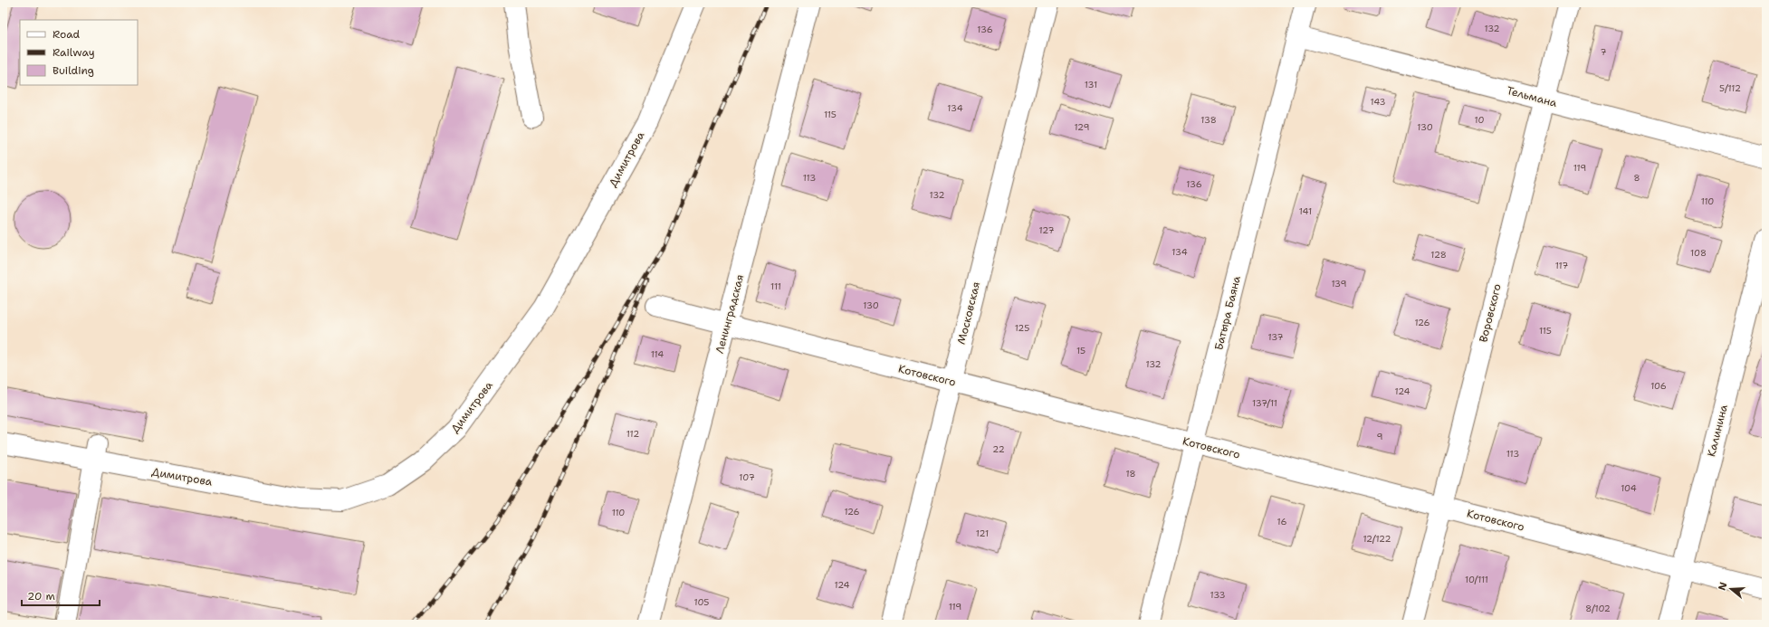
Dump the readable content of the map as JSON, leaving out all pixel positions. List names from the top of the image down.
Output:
{
  "streets": {
    "street": [
      "Тельмана",
      "Димитрова",
      "Московская",
      "Батыра Баяна",
      "Воровского",
      "Ленинградская",
      "Котовского",
      "Калинина"
    ]
  },
  "crossings": [
    ["Тельмана", "Батыра Баяна"],
    ["Тельмана", "Воровского"],
    ["Московская", "Котовского"],
    ["Батыра Баяна", "Котовского"],
    ["Воровского", "Котовского"],
    ["Ленинградская", "Котовского"],
    ["Котовского", "Калинина"]
  ],
  "house_numbers": [
    "132",
    "136",
    "7",
    "131",
    "5/112",
    "143",
    "134",
    "115",
    "138",
    "10",
    "129",
    "130",
    "119",
    "113",
    "8",
    "136",
    "132",
    "110",
    "141",
    "127",
    "134",
    "108",
    "128",
    "117",
    "139",
    "111",
    "130",
    "126",
    "125",
    "115",
    "137",
    "15",
    "114",
    "132",
    "106",
    "124",
    "137/11",
    "112",
    "9",
    "22",
    "113",
    "18",
    "107",
    "104",
    "126",
    "110",
    "16",
    "121",
    "12/122",
    "10/111",
    "124",
    "133",
    "105",
    "119",
    "8/102"
  ],
  "legend": ["Road", "Railway", "Building"],
  "scale_bar": "20 m",
  "north": "left"
}
